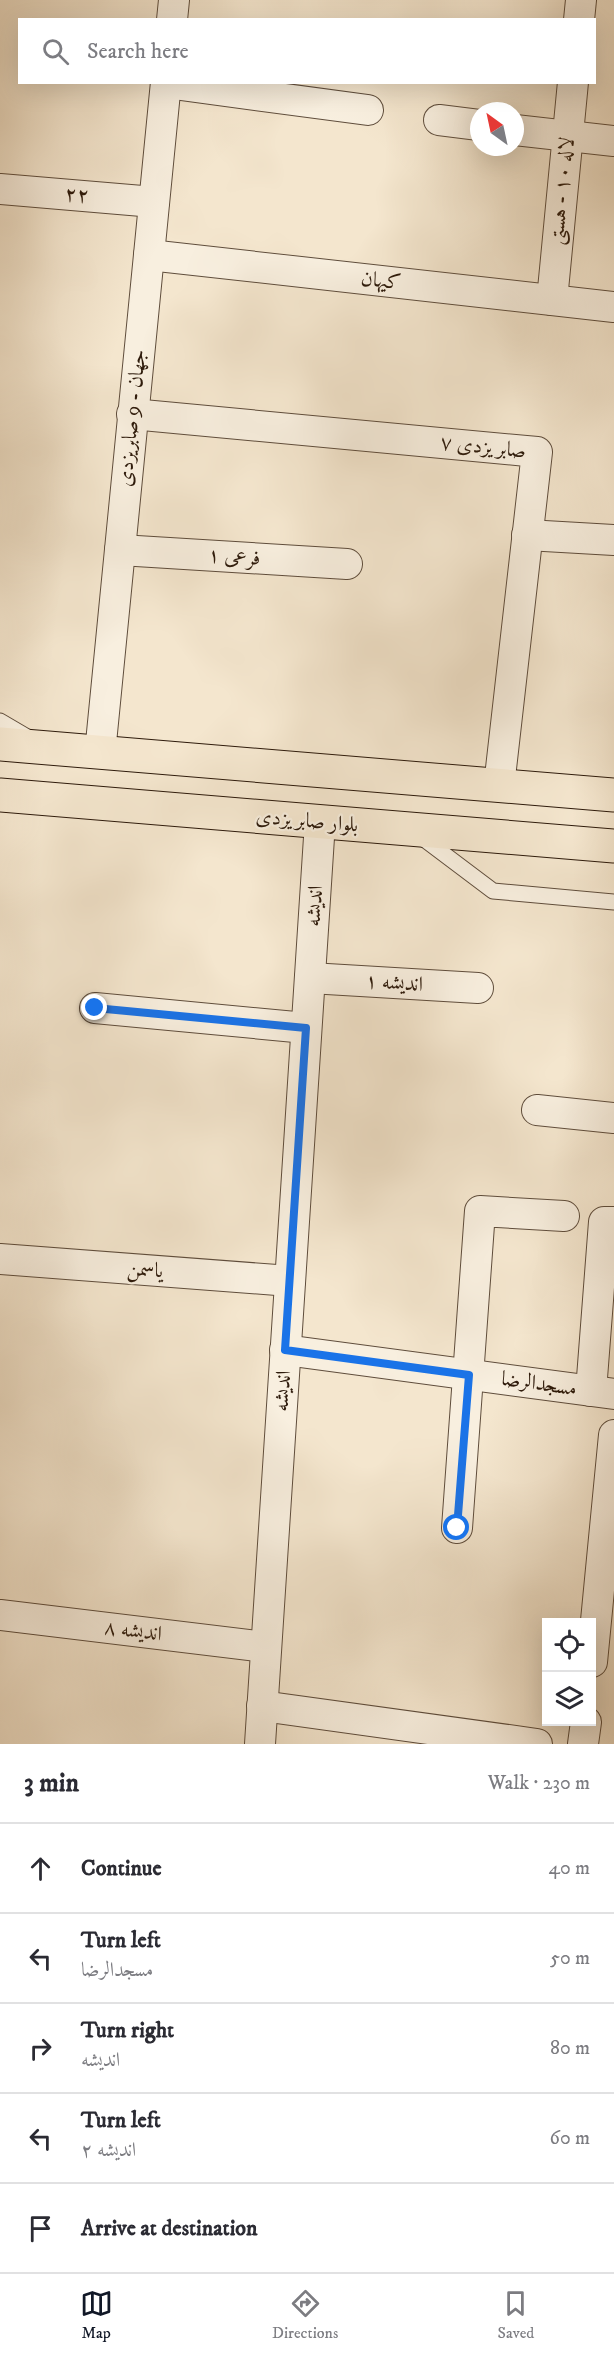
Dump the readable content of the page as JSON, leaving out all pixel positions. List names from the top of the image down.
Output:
{
  "streets": {
    "main road": ["بلوار صابر یزدی"],
    "street": [
      "لاله ۱۰ - هستی",
      "۲۲",
      "کیهان",
      "جهان - 9 صابریزدی",
      "صابر یزدی ۷",
      "فرعی ۱",
      "اندیشه",
      "اندیشه ۱",
      "یاسمن",
      "مسجدالرضا",
      "اندیشه ۸"
    ]
  },
  "crossings": [
    ["لاله ۱۰ - هستی", "کیهان"],
    ["۲۲", "جهان - 9 صابریزدی"],
    ["کیهان", "جهان - 9 صابریزدی"],
    ["جهان - 9 صابریزدی", "صابر یزدی ۷"],
    ["جهان - 9 صابریزدی", "فرعی ۱"],
    ["بلوار صابر یزدی", "اندیشه"],
    ["اندیشه", "اندیشه ۱"],
    ["اندیشه", "یاسمن"],
    ["اندیشه", "مسجدالرضا"],
    ["اندیشه", "اندیشه ۸"]
  ],
  "north": "top left",
  "page": {
    "search": "Search here",
    "heading": ["3 min", "Walk · 230 m"],
    "list": [
      ["Continue", "40 m"],
      ["Turn left", "مسجدالرضا", "50 m"],
      ["Turn right", "اندیشه", "80 m"],
      ["Turn left", "اندیشه ۲", "60 m"],
      "Arrive at destination"
    ],
    "nav": ["Map", "Directions", "Saved"]
  }
}
